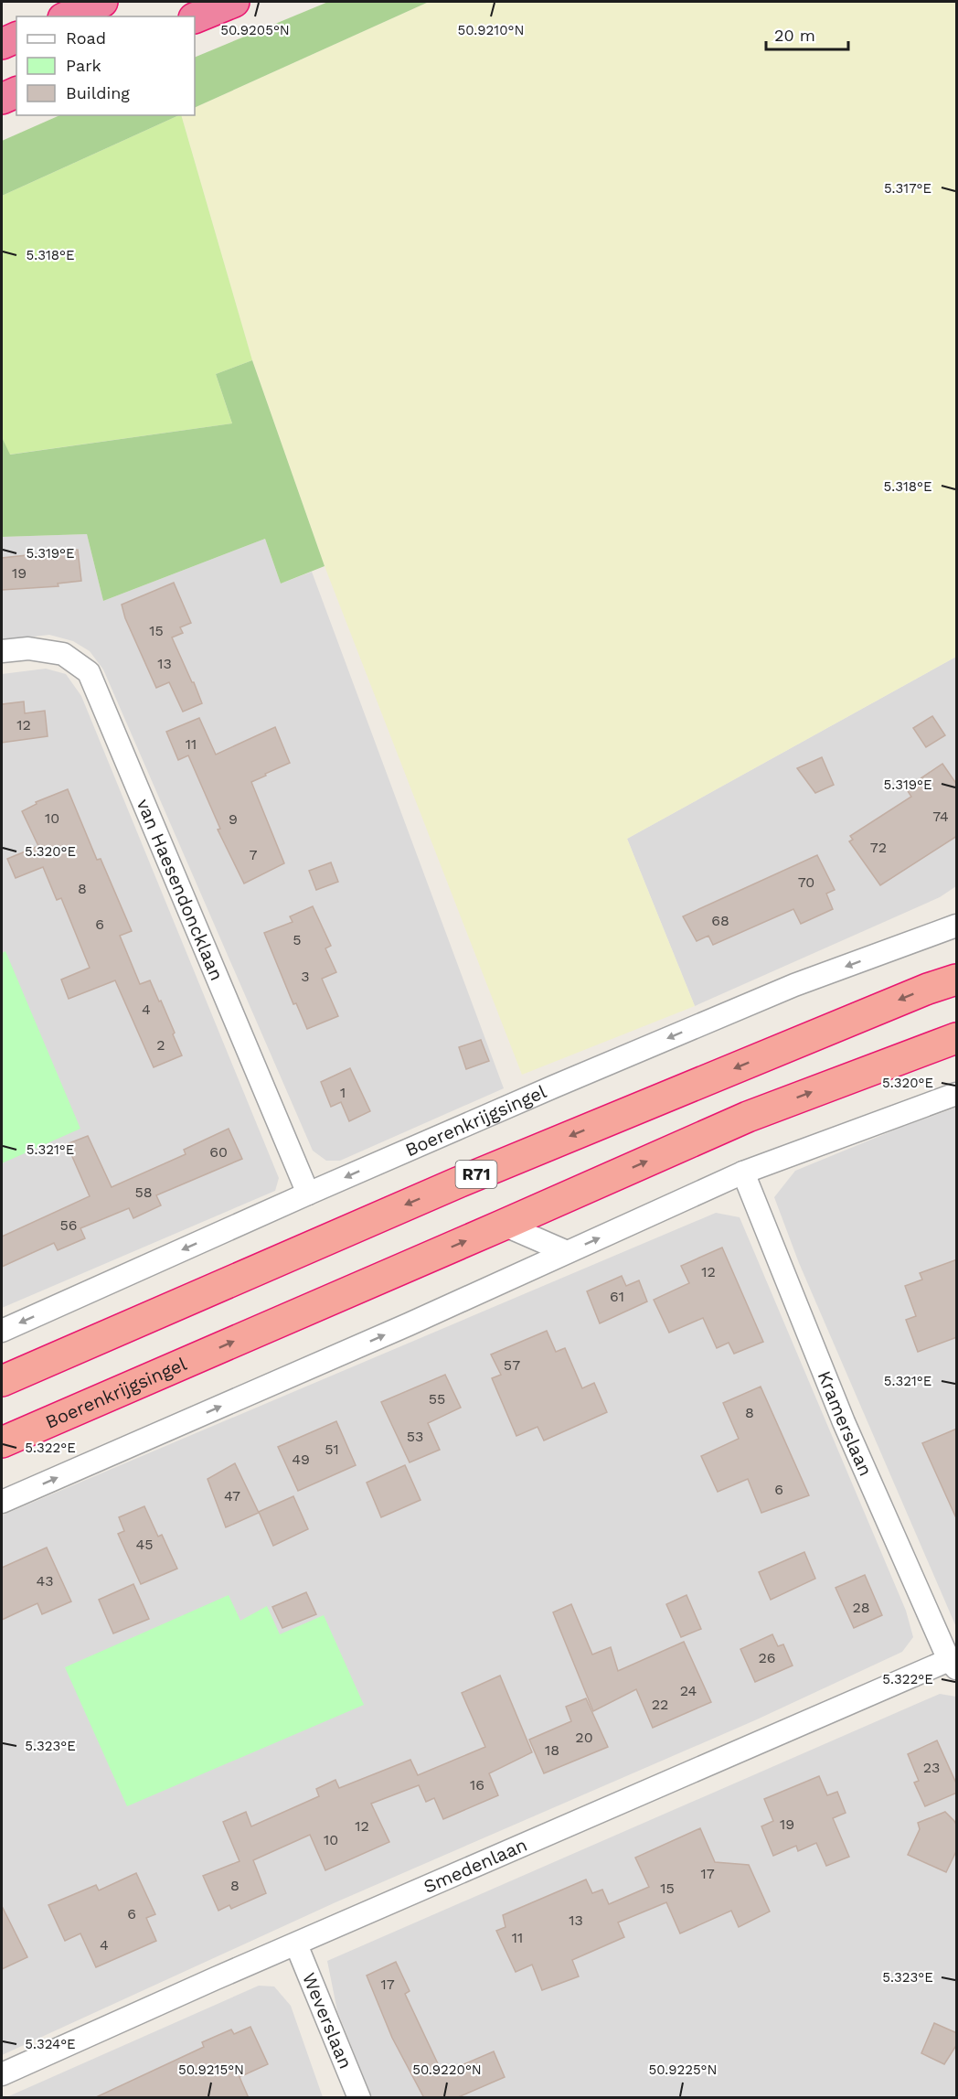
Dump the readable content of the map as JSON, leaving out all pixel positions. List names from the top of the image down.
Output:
{
  "streets": {
    "highway": ["Boerenkrijgsingel", "R71"],
    "street": [
      "van Haesendoncklaan",
      "Kramerslaan",
      "Smedenlaan",
      "Weverslaan"
    ]
  },
  "crossings": [
    ["van Haesendoncklaan", "Boerenkrijgsingel"],
    ["Kramerslaan", "Smedenlaan"],
    ["Smedenlaan", "Weverslaan"]
  ],
  "house_numbers": [
    "19",
    "15",
    "13",
    "12",
    "11",
    "74",
    "10",
    "9",
    "72",
    "7",
    "70",
    "8",
    "68",
    "6",
    "5",
    "3",
    "4",
    "2",
    "1",
    "60",
    "58",
    "56",
    "12",
    "61",
    "57",
    "55",
    "8",
    "53",
    "51",
    "49",
    "6",
    "47",
    "45",
    "43",
    "28",
    "26",
    "24",
    "22",
    "20",
    "18",
    "23",
    "16",
    "19",
    "12",
    "10",
    "17",
    "8",
    "15",
    "6",
    "13",
    "11",
    "4",
    "17"
  ],
  "legend": ["Road", "Park", "Building"],
  "scale_bar": "20 m",
  "coordinates": [
    "50.9205°N",
    "50.9210°N",
    "5.317°E",
    "5.318°E",
    "5.319°E",
    "5.320°E",
    "5.321°E",
    "5.322°E",
    "5.323°E",
    "5.324°E",
    "50.9215°N",
    "50.9220°N",
    "50.9225°N"
  ]
}
